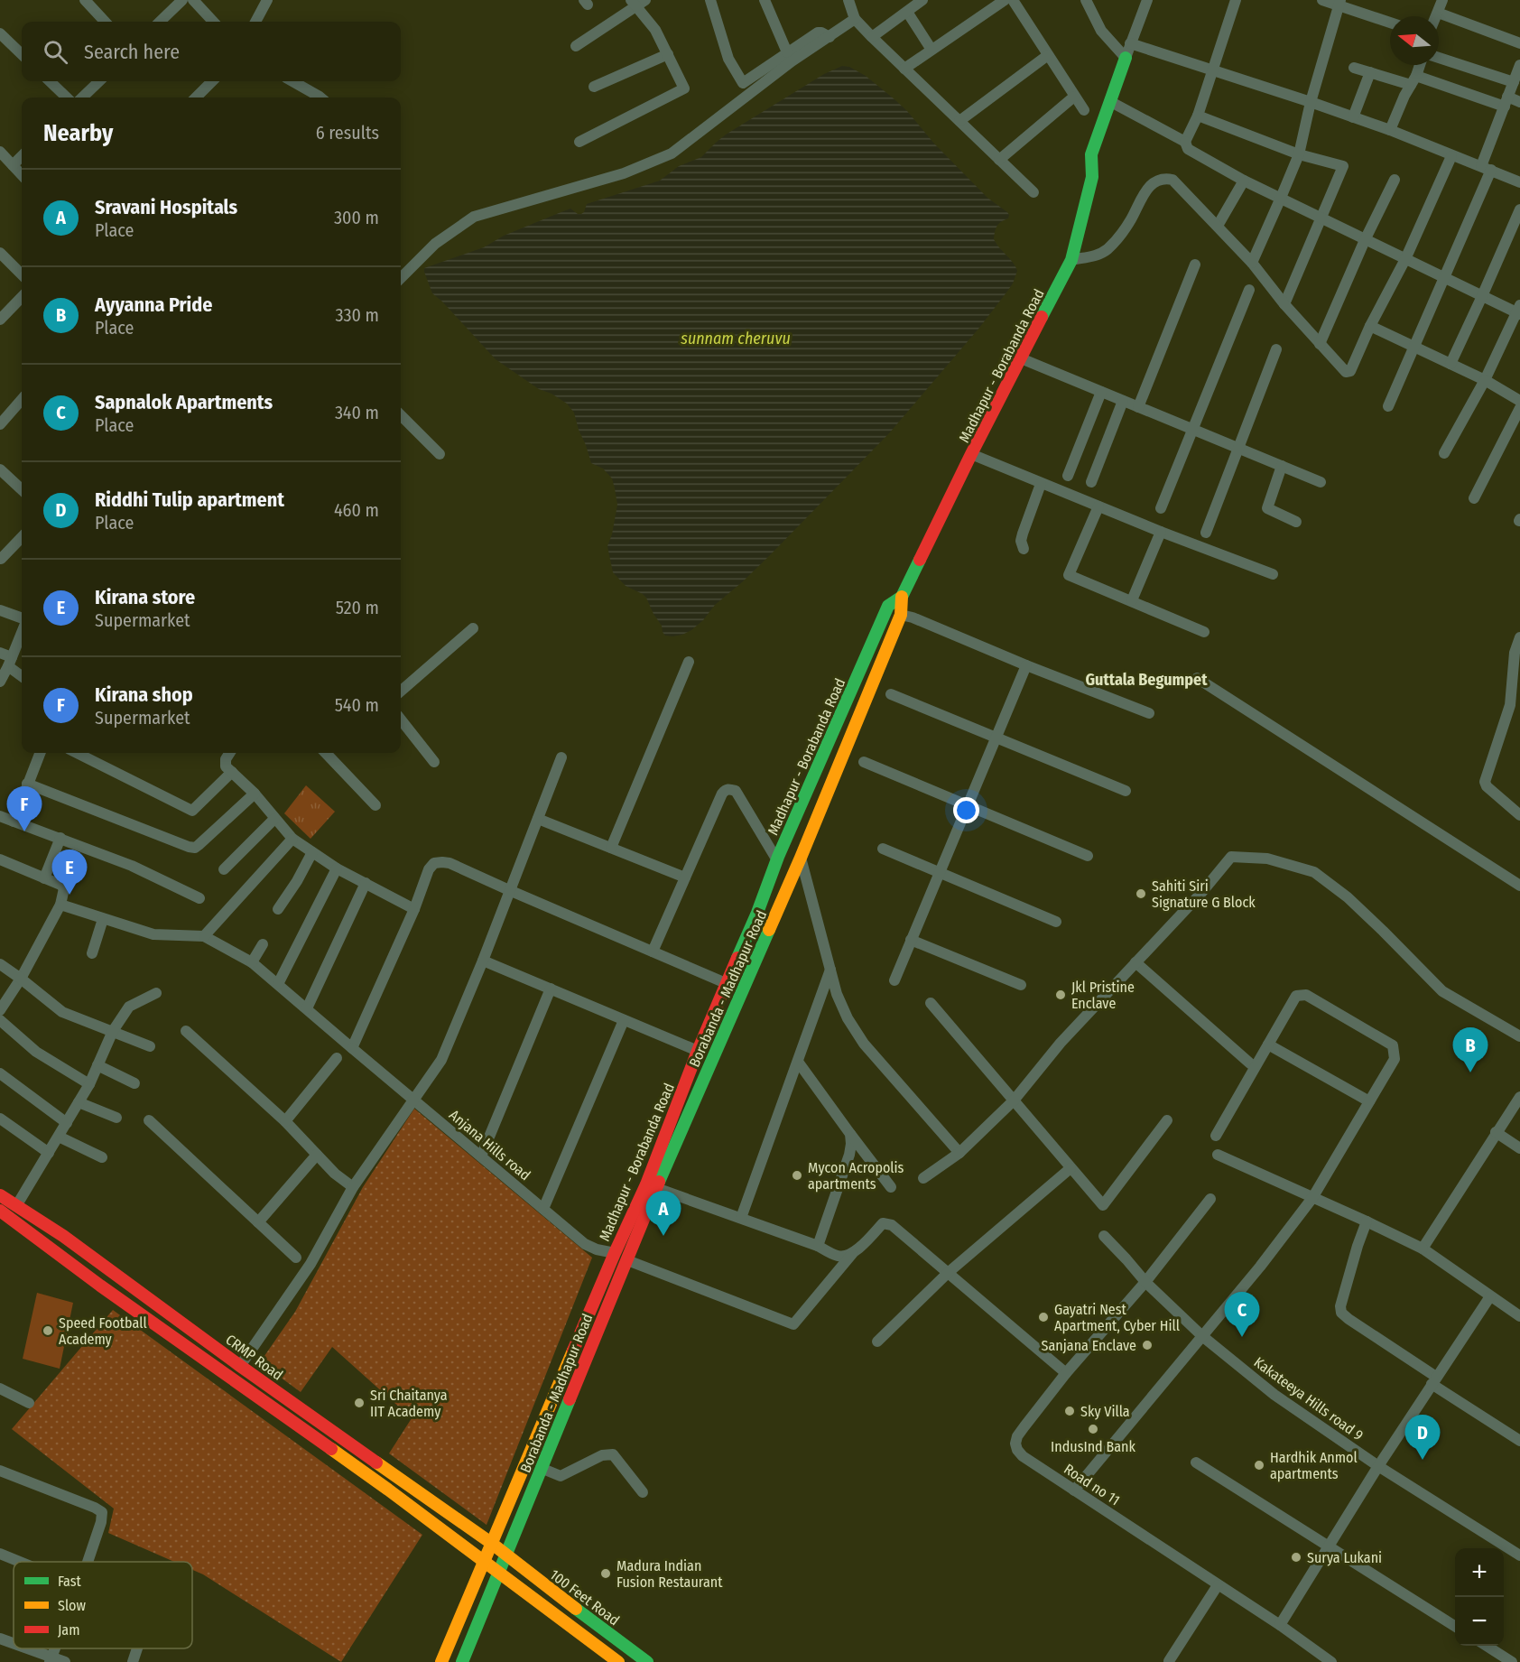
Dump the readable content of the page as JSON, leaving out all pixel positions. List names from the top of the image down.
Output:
{
  "streets": {
    "street": [
      "Madhapur - Borabanda Road",
      "Borabanda - Madhapur Road",
      "Anjana Hills road",
      "CRMP Road",
      "Kakateeya Hills road 9",
      "Road no 11",
      "100 Feet Road"
    ]
  },
  "crossings": [
    ["Madhapur - Borabanda Road", "Anjana Hills road"],
    ["Madhapur - Borabanda Road", "CRMP Road"],
    ["Madhapur - Borabanda Road", "100 Feet Road"],
    ["Borabanda - Madhapur Road", "100 Feet Road"],
    ["CRMP Road", "100 Feet Road"],
    ["Kakateeya Hills road 9", "Road no 11"]
  ],
  "districts": ["Guttala Begumpet"],
  "water": ["sunnam cheruvu"],
  "places": [
    "Sahiti Siri Signature G Block",
    "Jkl Pristine Enclave",
    "Mycon Acropolis apartments",
    "Gayatri Nest Apartment, Cyber Hill",
    "Speed Football Academy",
    "Sanjana Enclave",
    "Sri Chaitanya IIT Academy",
    "Sky Villa",
    "IndusInd Bank",
    "Hardhik Anmol apartments",
    "Surya Lukani",
    "Madura Indian Fusion Restaurant"
  ],
  "legend": ["Fast", "Slow", "Jam"],
  "north": "left",
  "page": {
    "search": "Search here",
    "heading": ["Nearby", "6 results"],
    "list": [
      {
        "mark": "A",
        "name": "Sravani Hospitals",
        "note": "Place",
        "value": "300 m"
      },
      {
        "mark": "B",
        "name": "Ayyanna Pride",
        "note": "Place",
        "value": "330 m"
      },
      {
        "mark": "C",
        "name": "Sapnalok Apartments",
        "note": "Place",
        "value": "340 m"
      },
      {
        "mark": "D",
        "name": "Riddhi Tulip apartment",
        "note": "Place",
        "value": "460 m"
      },
      {
        "mark": "E",
        "name": "Kirana store",
        "note": "Supermarket",
        "value": "520 m"
      },
      {
        "mark": "F",
        "name": "Kirana shop",
        "note": "Supermarket",
        "value": "540 m"
      }
    ],
    "pins": [
      "F",
      "E",
      "B",
      "A",
      "C",
      "D"
    ],
    "map_buttons": ["+", "−"]
  }
}
